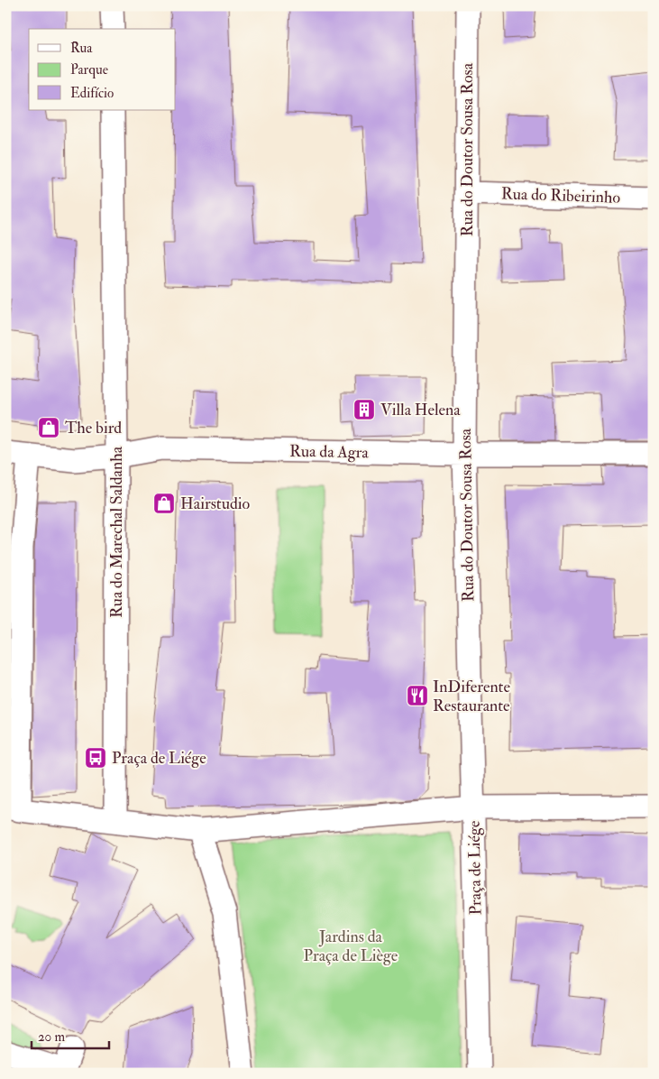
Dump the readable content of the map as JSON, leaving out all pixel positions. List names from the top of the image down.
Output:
{
  "streets": {
    "street": [
      "Rua do Doutor Sousa Rosa",
      "Rua do Ribeirinho",
      "Rua da Agra",
      "Rua do Marechal Saldanha",
      "Praça de Liége"
    ]
  },
  "crossings": [
    ["Rua do Doutor Sousa Rosa", "Rua do Ribeirinho"],
    ["Rua do Doutor Sousa Rosa", "Rua da Agra"],
    ["Rua do Doutor Sousa Rosa", "Praça de Liége"],
    ["Rua da Agra", "Rua do Marechal Saldanha"],
    ["Rua do Marechal Saldanha", "Praça de Liége"]
  ],
  "parks": ["Jardins da Praça de Liège"],
  "places": {
    "building": ["Villa Helena"],
    "shop": ["The bird", "Hairstudio"],
    "restaurant": ["InDiferente Restaurante"],
    "bus stop": ["Praça de Liége"]
  },
  "legend": ["Rua", "Parque", "Edifício"],
  "scale_bar": "20 m"
}
